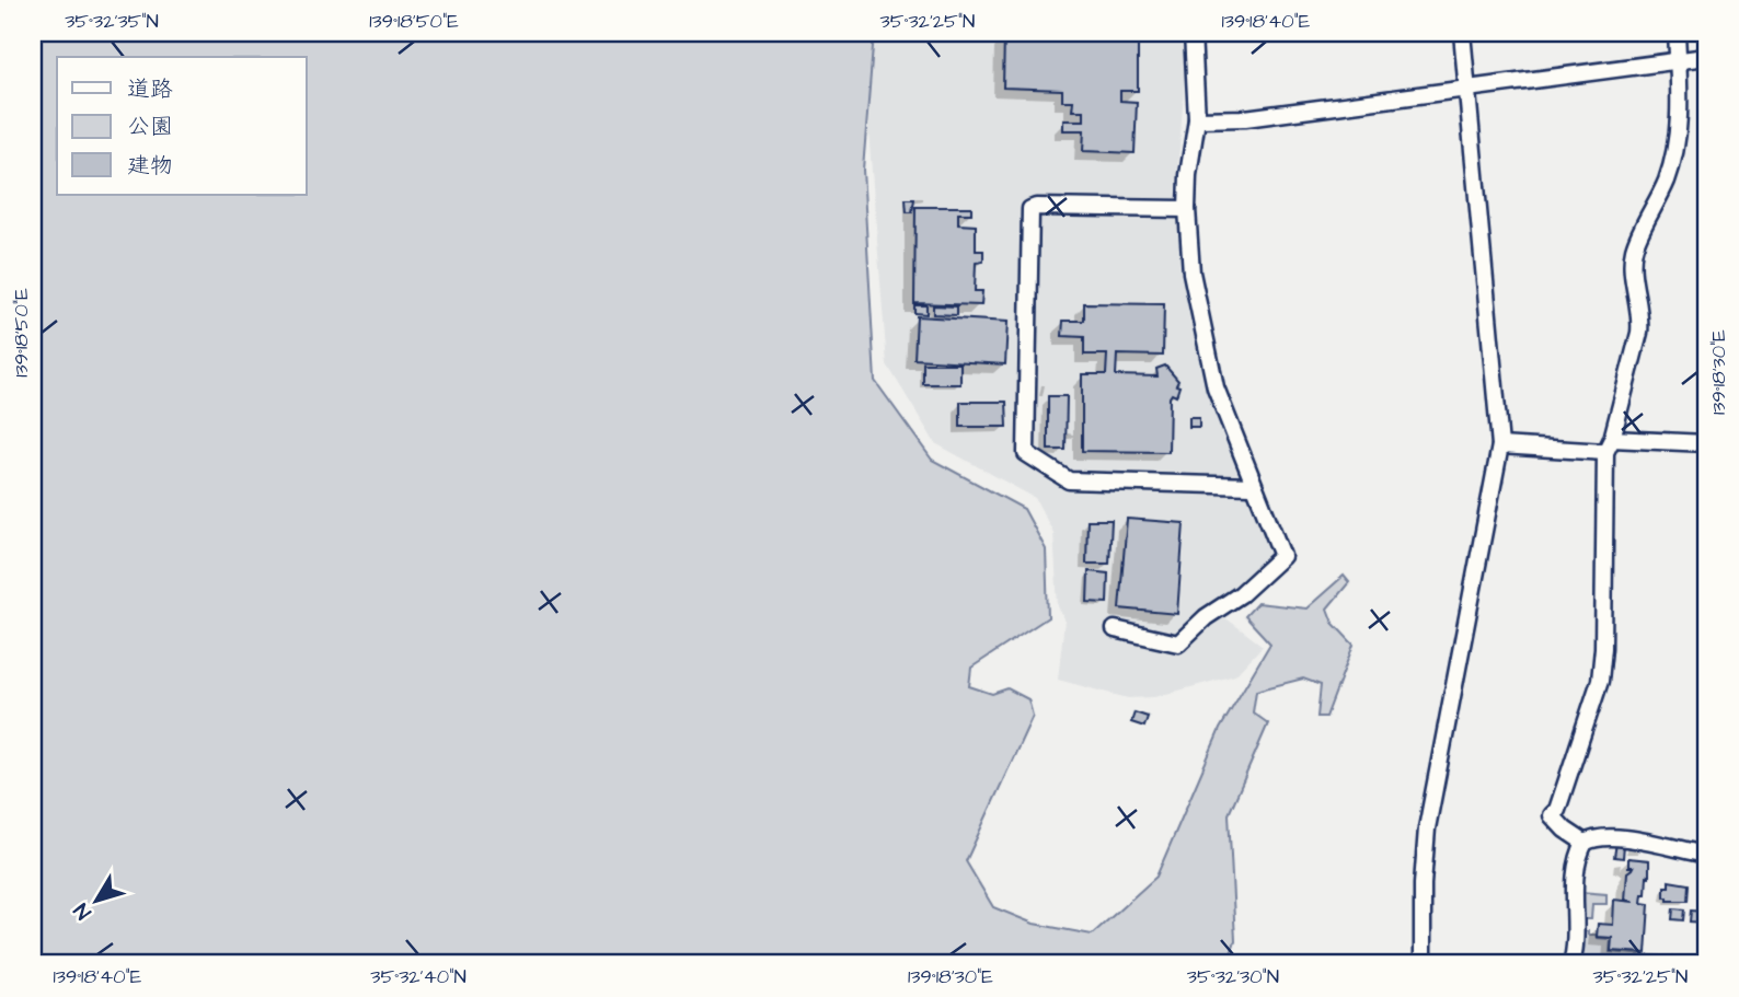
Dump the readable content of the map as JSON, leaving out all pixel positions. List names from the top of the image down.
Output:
{
  "legend": ["道路", "公園", "建物"],
  "north": "bottom left",
  "coordinates": [
    "35°32'35\"N",
    "139°18'50\"E",
    "35°32'25\"N",
    "139°18'40\"E",
    "139°18'30\"E",
    "35°32'40\"N",
    "35°32'30\"N"
  ]
}
